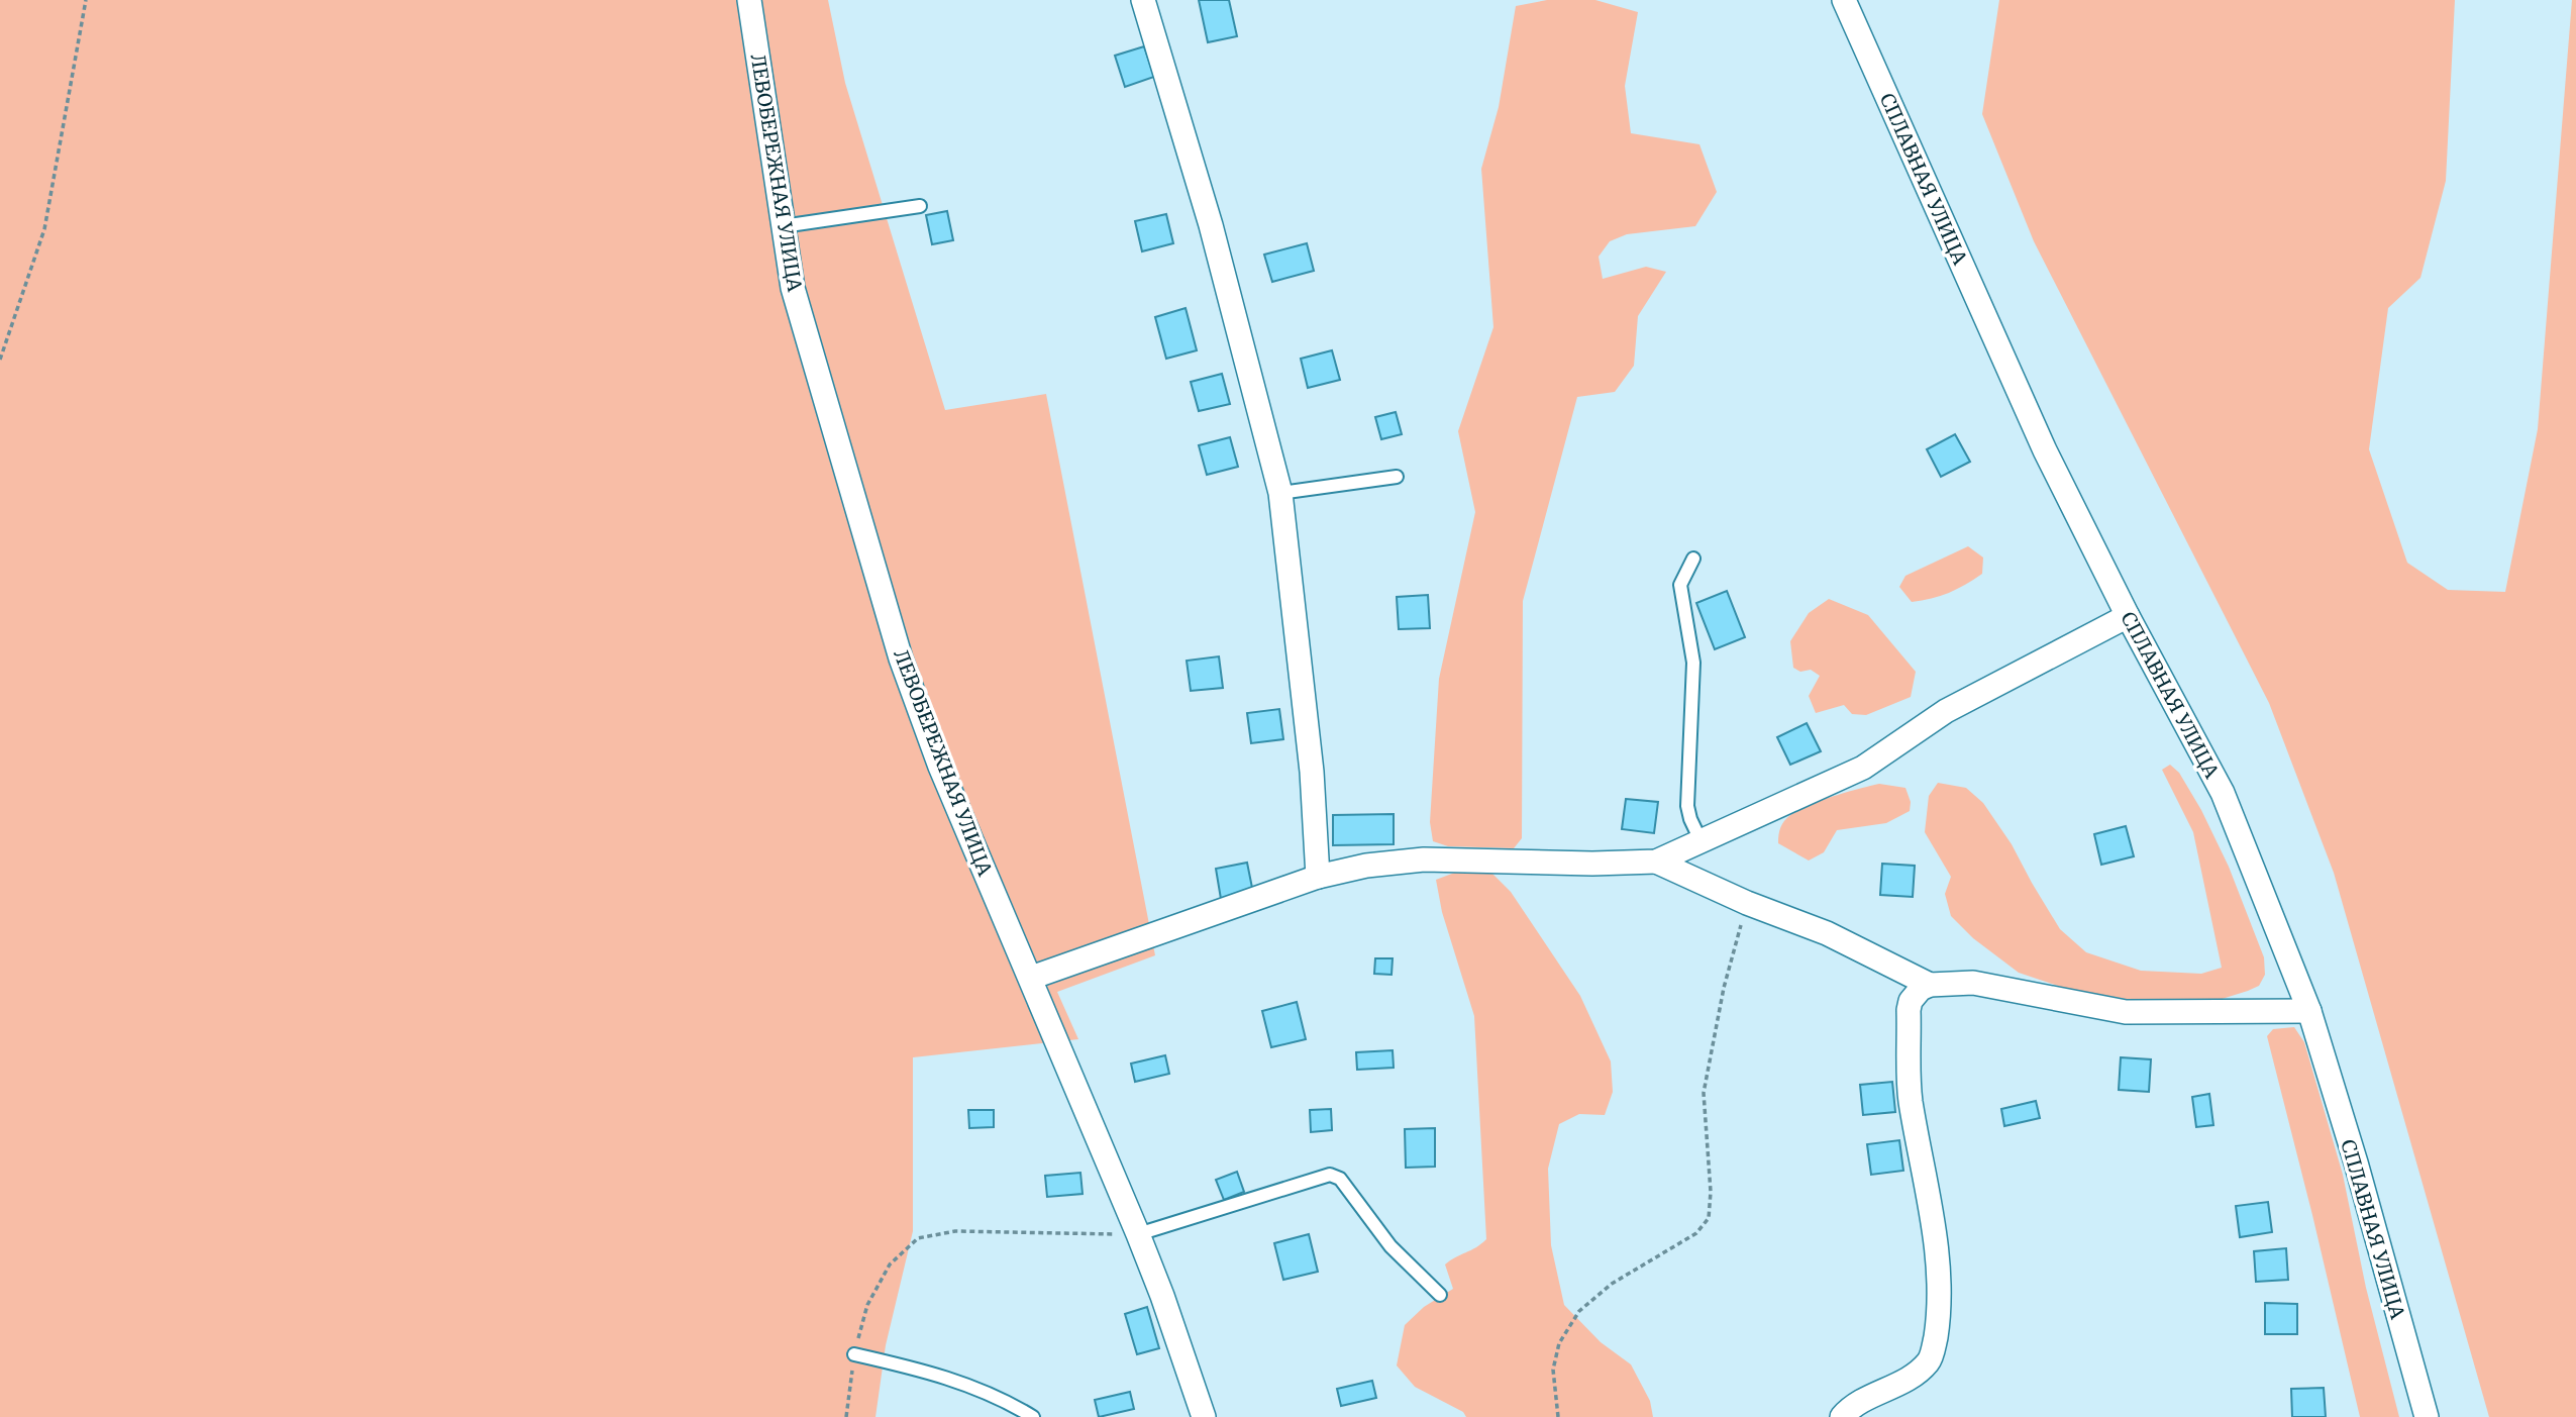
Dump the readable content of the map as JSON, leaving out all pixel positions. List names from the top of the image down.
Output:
{
  "streets": {
    "street": ["ЛЕВОБЕРЕЖНАЯ УЛИЦА", "СПЛАВНАЯ УЛИЦА"]
  }
}
